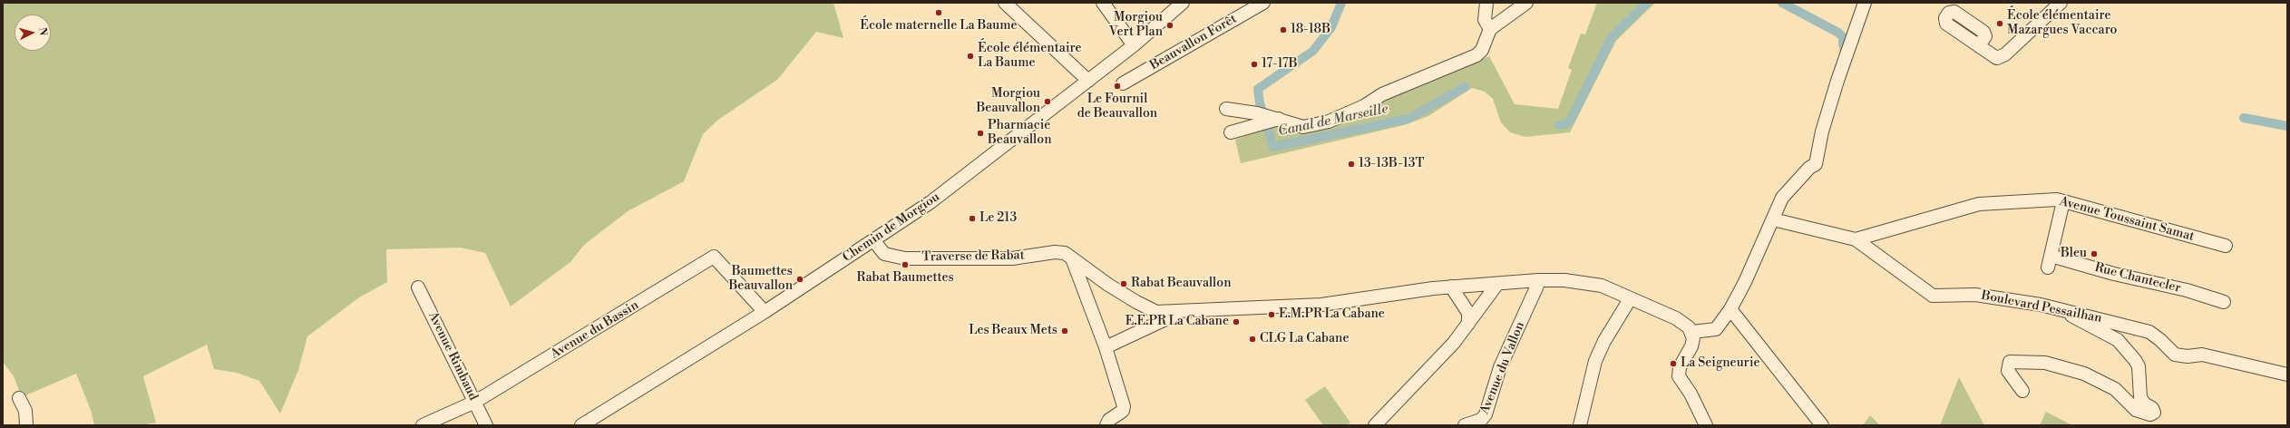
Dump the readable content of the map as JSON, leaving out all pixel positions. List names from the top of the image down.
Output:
{
  "streets": {
    "street": [
      "Beauvallon Forêt",
      "Avenue Toussaint Samat",
      "Chemin de Morgiou",
      "Traverse de Rabat",
      "Rue Chantecler",
      "Boulevard Pessailhan",
      "Avenue du Bassin",
      "Avenue Rimbaud",
      "Avenue du Vallon"
    ]
  },
  "crossings": [
    ["Avenue Toussaint Samat", "Rue Chantecler"],
    ["Avenue Toussaint Samat", "Boulevard Pessailhan"],
    ["Chemin de Morgiou", "Traverse de Rabat"],
    ["Chemin de Morgiou", "Avenue du Bassin"],
    ["Traverse de Rabat", "Avenue du Vallon"],
    ["Avenue du Bassin", "Avenue Rimbaud"]
  ],
  "water": ["Canal de Marseille"],
  "places": [
    "École maternelle La Baume",
    "École élémentaire Mazargues Vaccaro",
    "Morgiou Vert Plan",
    "18-18B",
    "École élémentaire La Baume",
    "17-17B",
    "Le Fournil de Beauvallon",
    "Morgiou Beauvallon",
    "Pharmacie Beauvallon",
    "13-13B-13T",
    "Le 213",
    "Bleu",
    "Rabat Baumettes",
    "Baumettes Beauvallon",
    "Rabat Beauvallon",
    "E.M.PR La Cabane",
    "E.E.PR La Cabane",
    "Les Beaux Mets",
    "CLG La Cabane",
    "La Seigneurie"
  ],
  "north": "right"
}
